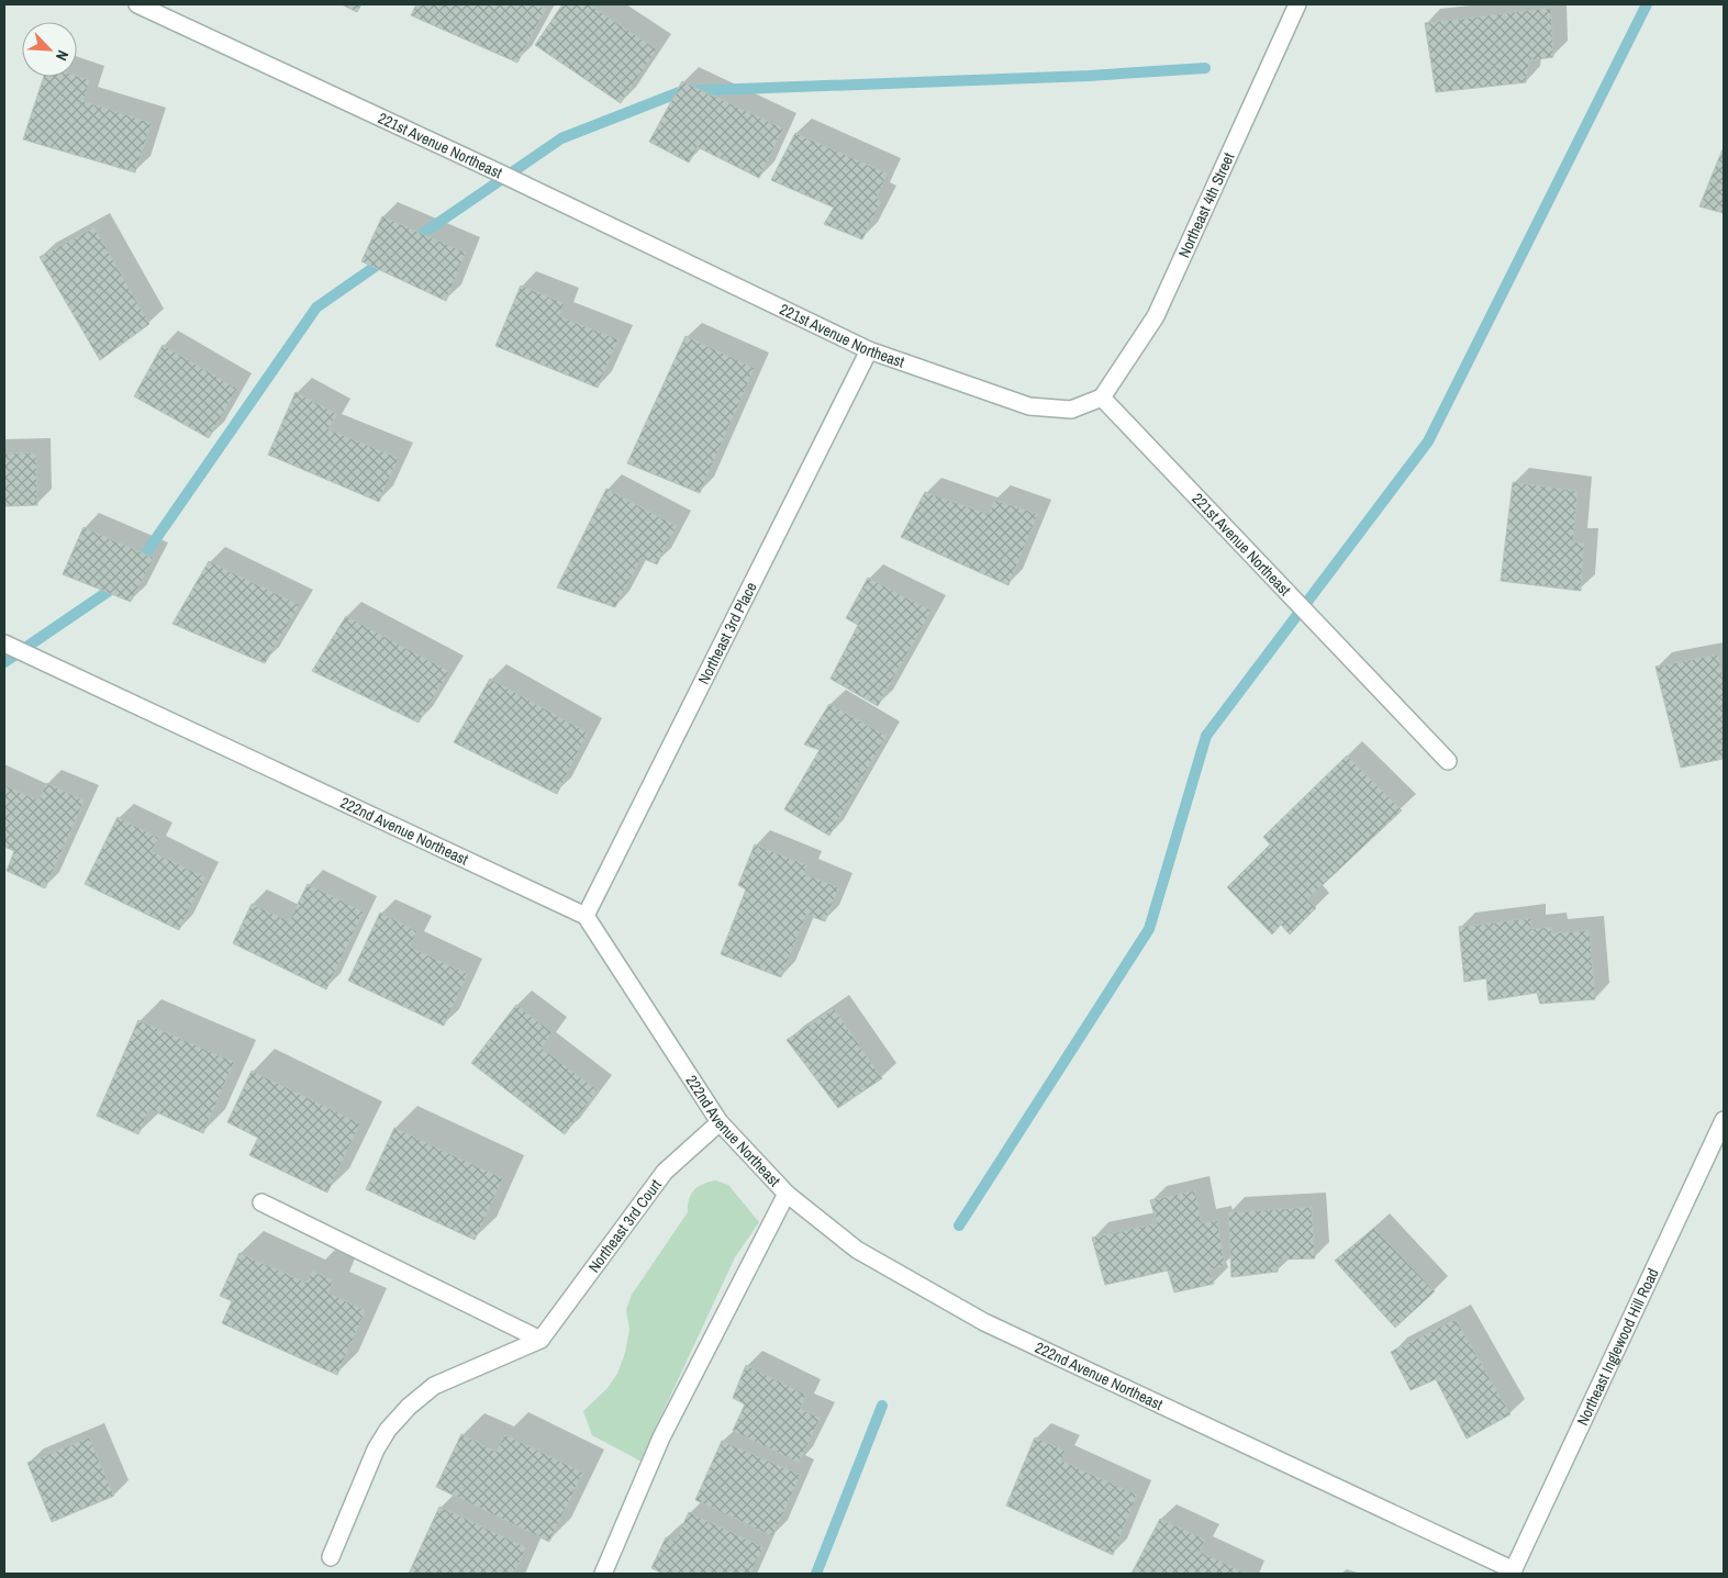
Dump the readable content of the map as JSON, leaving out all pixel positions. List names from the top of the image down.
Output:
{
  "streets": {
    "street": [
      "221st Avenue Northeast",
      "Northeast 4th Street",
      "Northeast 3rd Place",
      "222nd Avenue Northeast",
      "Northeast 3rd Court",
      "Northeast Inglewood Hill Road"
    ]
  },
  "crossings": [
    ["221st Avenue Northeast", "Northeast 4th Street"],
    ["221st Avenue Northeast", "Northeast 3rd Place"],
    ["Northeast 3rd Place", "222nd Avenue Northeast"],
    ["222nd Avenue Northeast", "Northeast 3rd Court"],
    ["222nd Avenue Northeast", "Northeast Inglewood Hill Road"]
  ],
  "north": "bottom right"
}
